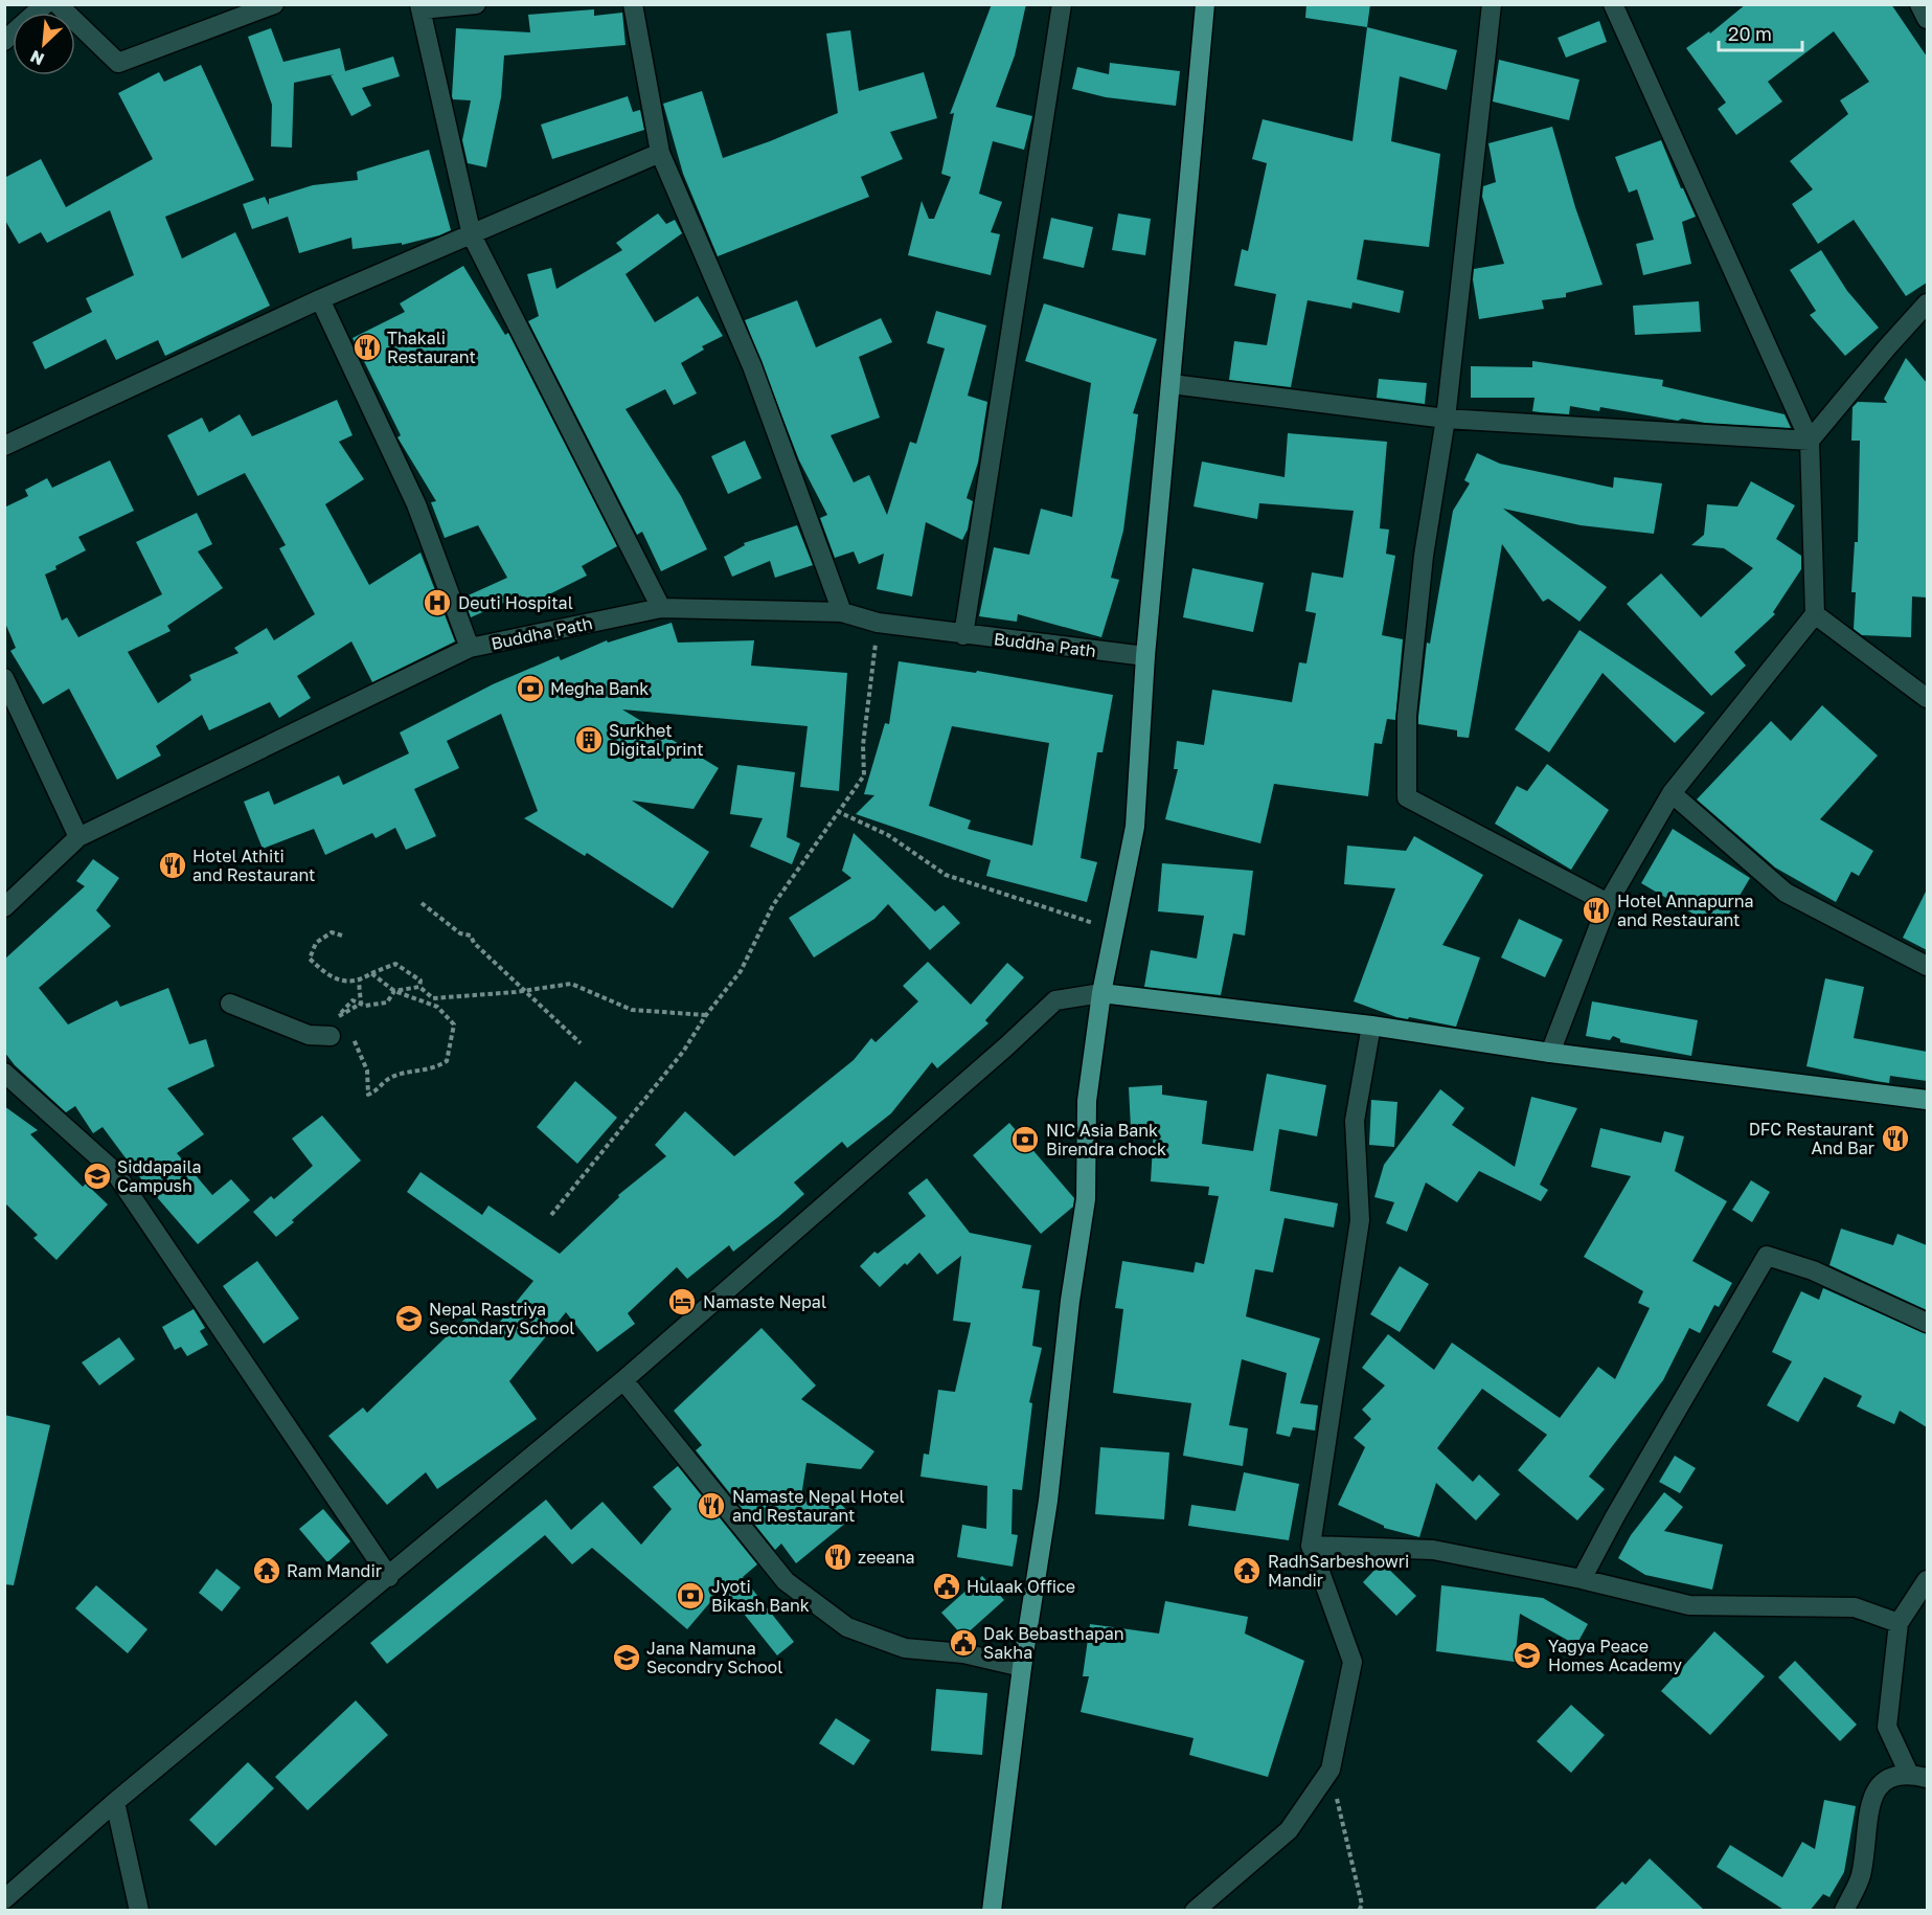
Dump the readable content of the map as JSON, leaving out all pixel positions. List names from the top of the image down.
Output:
{
  "streets": {
    "street": ["Buddha Path"]
  },
  "places": {
    "restaurant": [
      "Thakali Restaurant",
      "Hotel Athiti and Restaurant",
      "Hotel Annapurna and Restaurant",
      "DFC Restaurant And Bar",
      "Namaste Nepal Hotel and Restaurant",
      "zeeana"
    ],
    "hospital": ["Deuti Hospital"],
    "bank": ["Megha Bank", "NIC Asia Bank Birendra chock", "Jyoti Bikash Bank"],
    "building": ["Surkhet Digital print"],
    "school or university": [
      "Siddapaila Campush",
      "Nepal Rastriya Secondary School",
      "Yagya Peace Homes Academy",
      "Jana Namuna Secondry School"
    ],
    "hotel": ["Namaste Nepal"],
    "temple": ["Ram Mandir", "RadhSarbeshowri Mandir"],
    "public building": ["Hulaak Office", "Dak Bebasthapan Sakha"]
  },
  "scale_bar": "20 m",
  "north": "bottom left"
}
